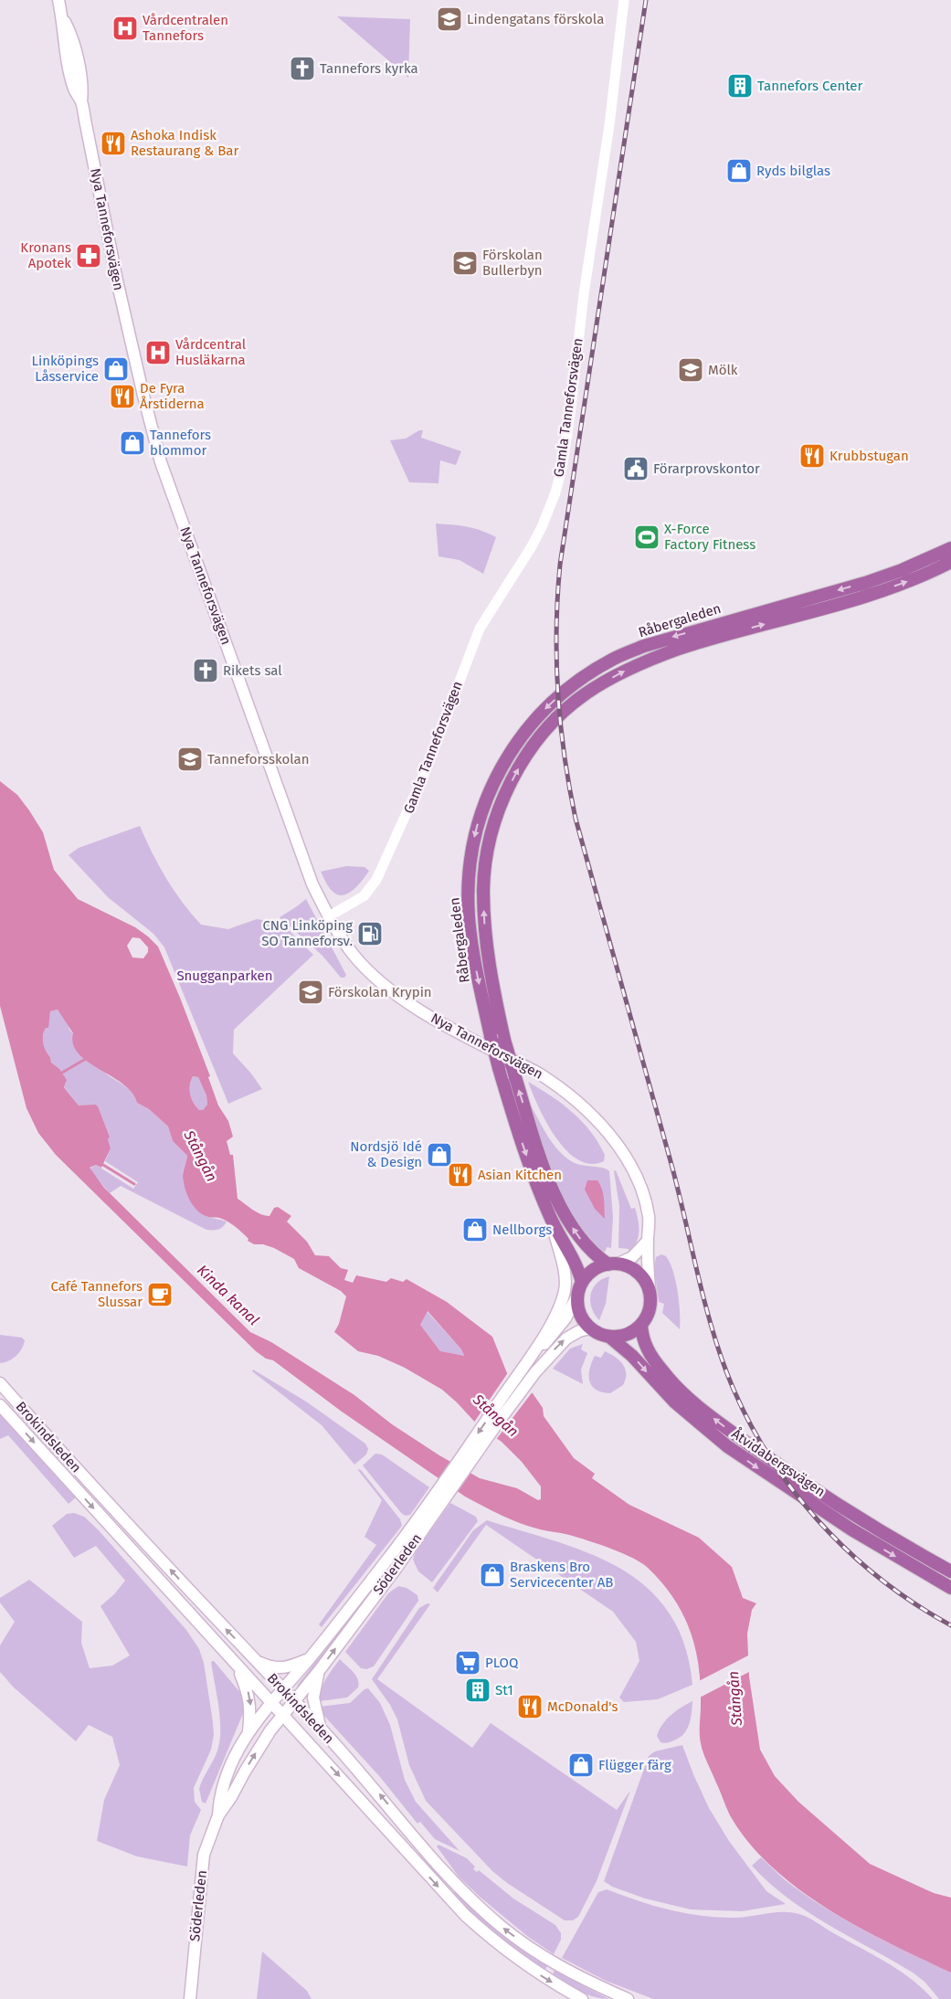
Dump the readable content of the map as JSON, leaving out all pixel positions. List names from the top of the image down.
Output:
{
  "streets": {
    "main road": [
      "Nya Tanneforsvägen",
      "Råbergaleden",
      "Brokindsleden",
      "Åtvidabergsvägen",
      "Söderleden"
    ],
    "street": ["Gamla Tanneforsvägen"]
  },
  "crossings": [
    ["Nya Tanneforsvägen", "Gamla Tanneforsvägen"],
    ["Nya Tanneforsvägen", "Råbergaleden"],
    ["Nya Tanneforsvägen", "Åtvidabergsvägen"],
    ["Nya Tanneforsvägen", "Söderleden"],
    ["Råbergaleden", "Åtvidabergsvägen"],
    ["Råbergaleden", "Söderleden"],
    ["Brokindsleden", "Söderleden"],
    ["Åtvidabergsvägen", "Söderleden"]
  ],
  "water": ["Stångån", "Kinda kanal"],
  "parks": ["Snugganparken"],
  "places": {
    "school or university": [
      "Lindengatans förskola",
      "Förskolan Bullerbyn",
      "Mölk",
      "Tanneforsskolan",
      "Förskolan Krypin"
    ],
    "hospital": ["Vårdcentralen Tannefors", "Vårdcentral Husläkarna"],
    "church": ["Tannefors kyrka", "Rikets sal"],
    "building": ["Tannefors Center", "St1"],
    "restaurant": [
      "Ashoka Indisk Restaurang & Bar",
      "De Fyra Årstiderna",
      "Krubbstugan",
      "Asian Kitchen",
      "McDonald's"
    ],
    "shop": [
      "Ryds bilglas",
      "Linköpings Låsservice",
      "Tannefors blommor",
      "Nordsjö Idé & Design",
      "Nellborgs",
      "Braskens Bro Servicecenter AB",
      "Flügger färg"
    ],
    "pharmacy": ["Kronans Apotek"],
    "public building": ["Förarprovskontor"],
    "sports": ["X-Force Factory Fitness"],
    "fuel station": ["CNG Linköping SO Tanneforsv."],
    "cafe": ["Café Tannefors Slussar"],
    "supermarket": ["PLOQ"]
  }
}
